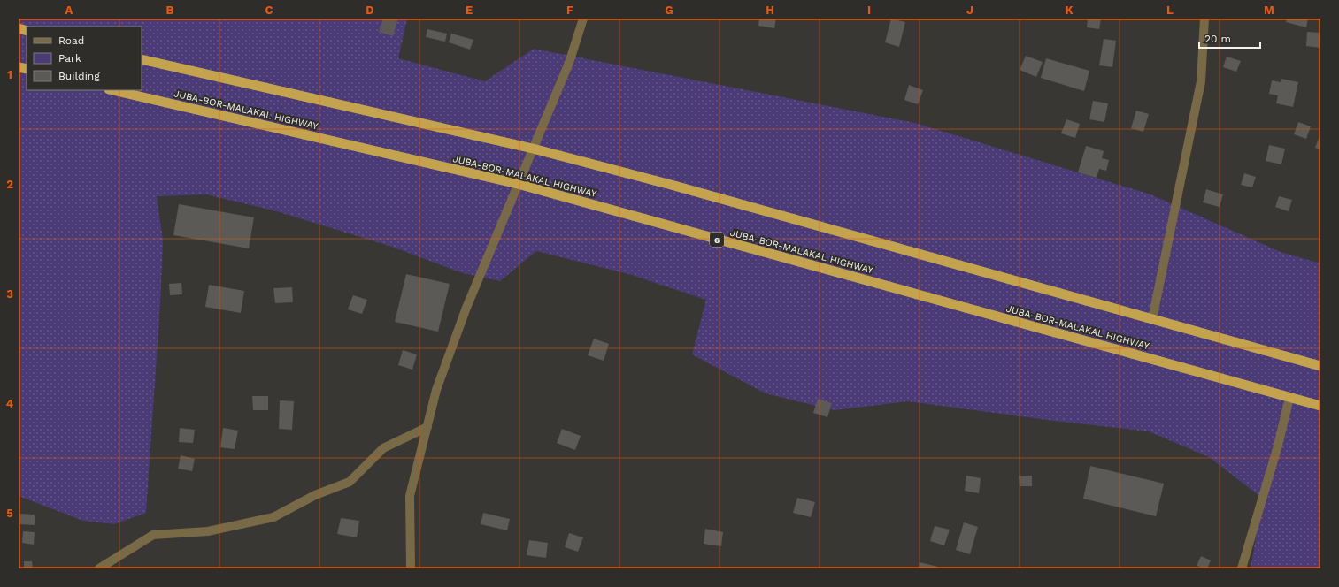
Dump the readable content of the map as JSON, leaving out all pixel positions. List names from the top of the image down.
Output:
{
  "streets": {
    "highway": ["JUBA-BOR-MALAKAL HIGHWAY", "6"]
  },
  "legend": ["Road", "Park", "Building"],
  "scale_bar": "20 m",
  "grid": {
    "columns": [
      "A",
      "B",
      "C",
      "D",
      "E",
      "F",
      "G",
      "H",
      "I",
      "J",
      "K",
      "L",
      "M"
    ],
    "rows": [
      "1",
      "2",
      "3",
      "4",
      "5"
    ]
  }
}
